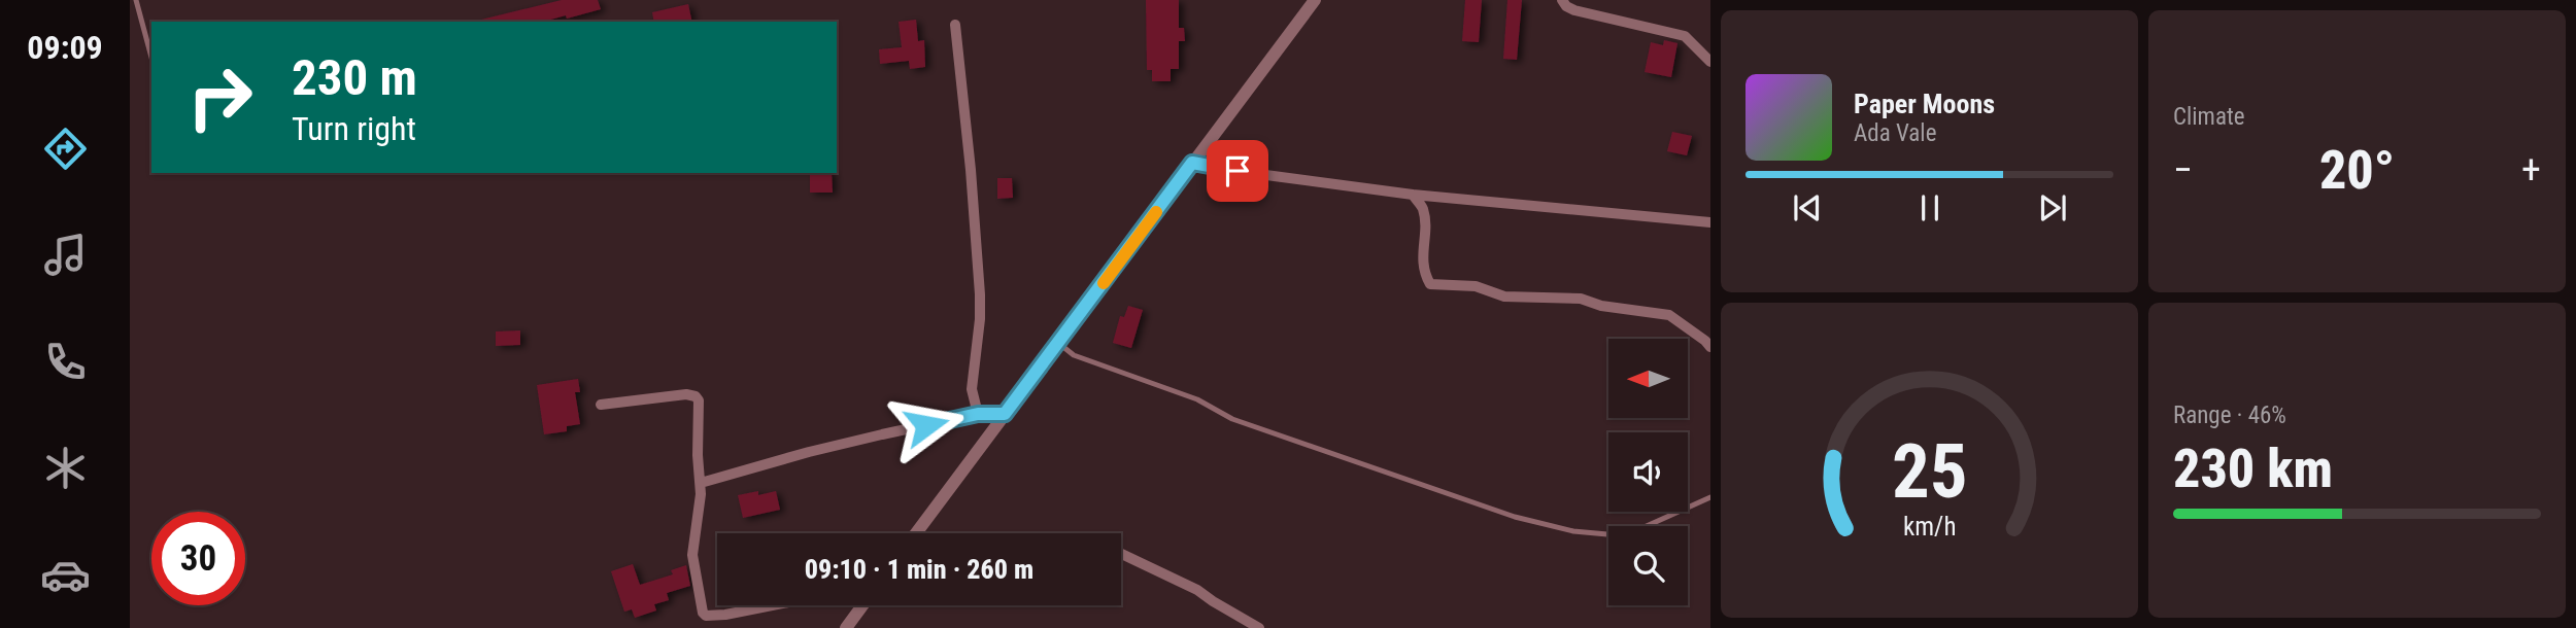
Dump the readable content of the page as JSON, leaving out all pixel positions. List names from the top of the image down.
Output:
{
  "north": "left",
  "page": {
    "tabs": "09:09",
    "tile": [
      "Climate",
      ["Range · 46%", "230 km"]
    ],
    "turn": ["230 m", "Turn right"],
    "song": ["Paper Moons", "Ada Vale"],
    "heat": ["−", "20°", "+"],
    "limit": "30",
    "trip": "09:10 · 1 min · 260 m",
    "gauge": ["25", "km/h"]
  }
}
